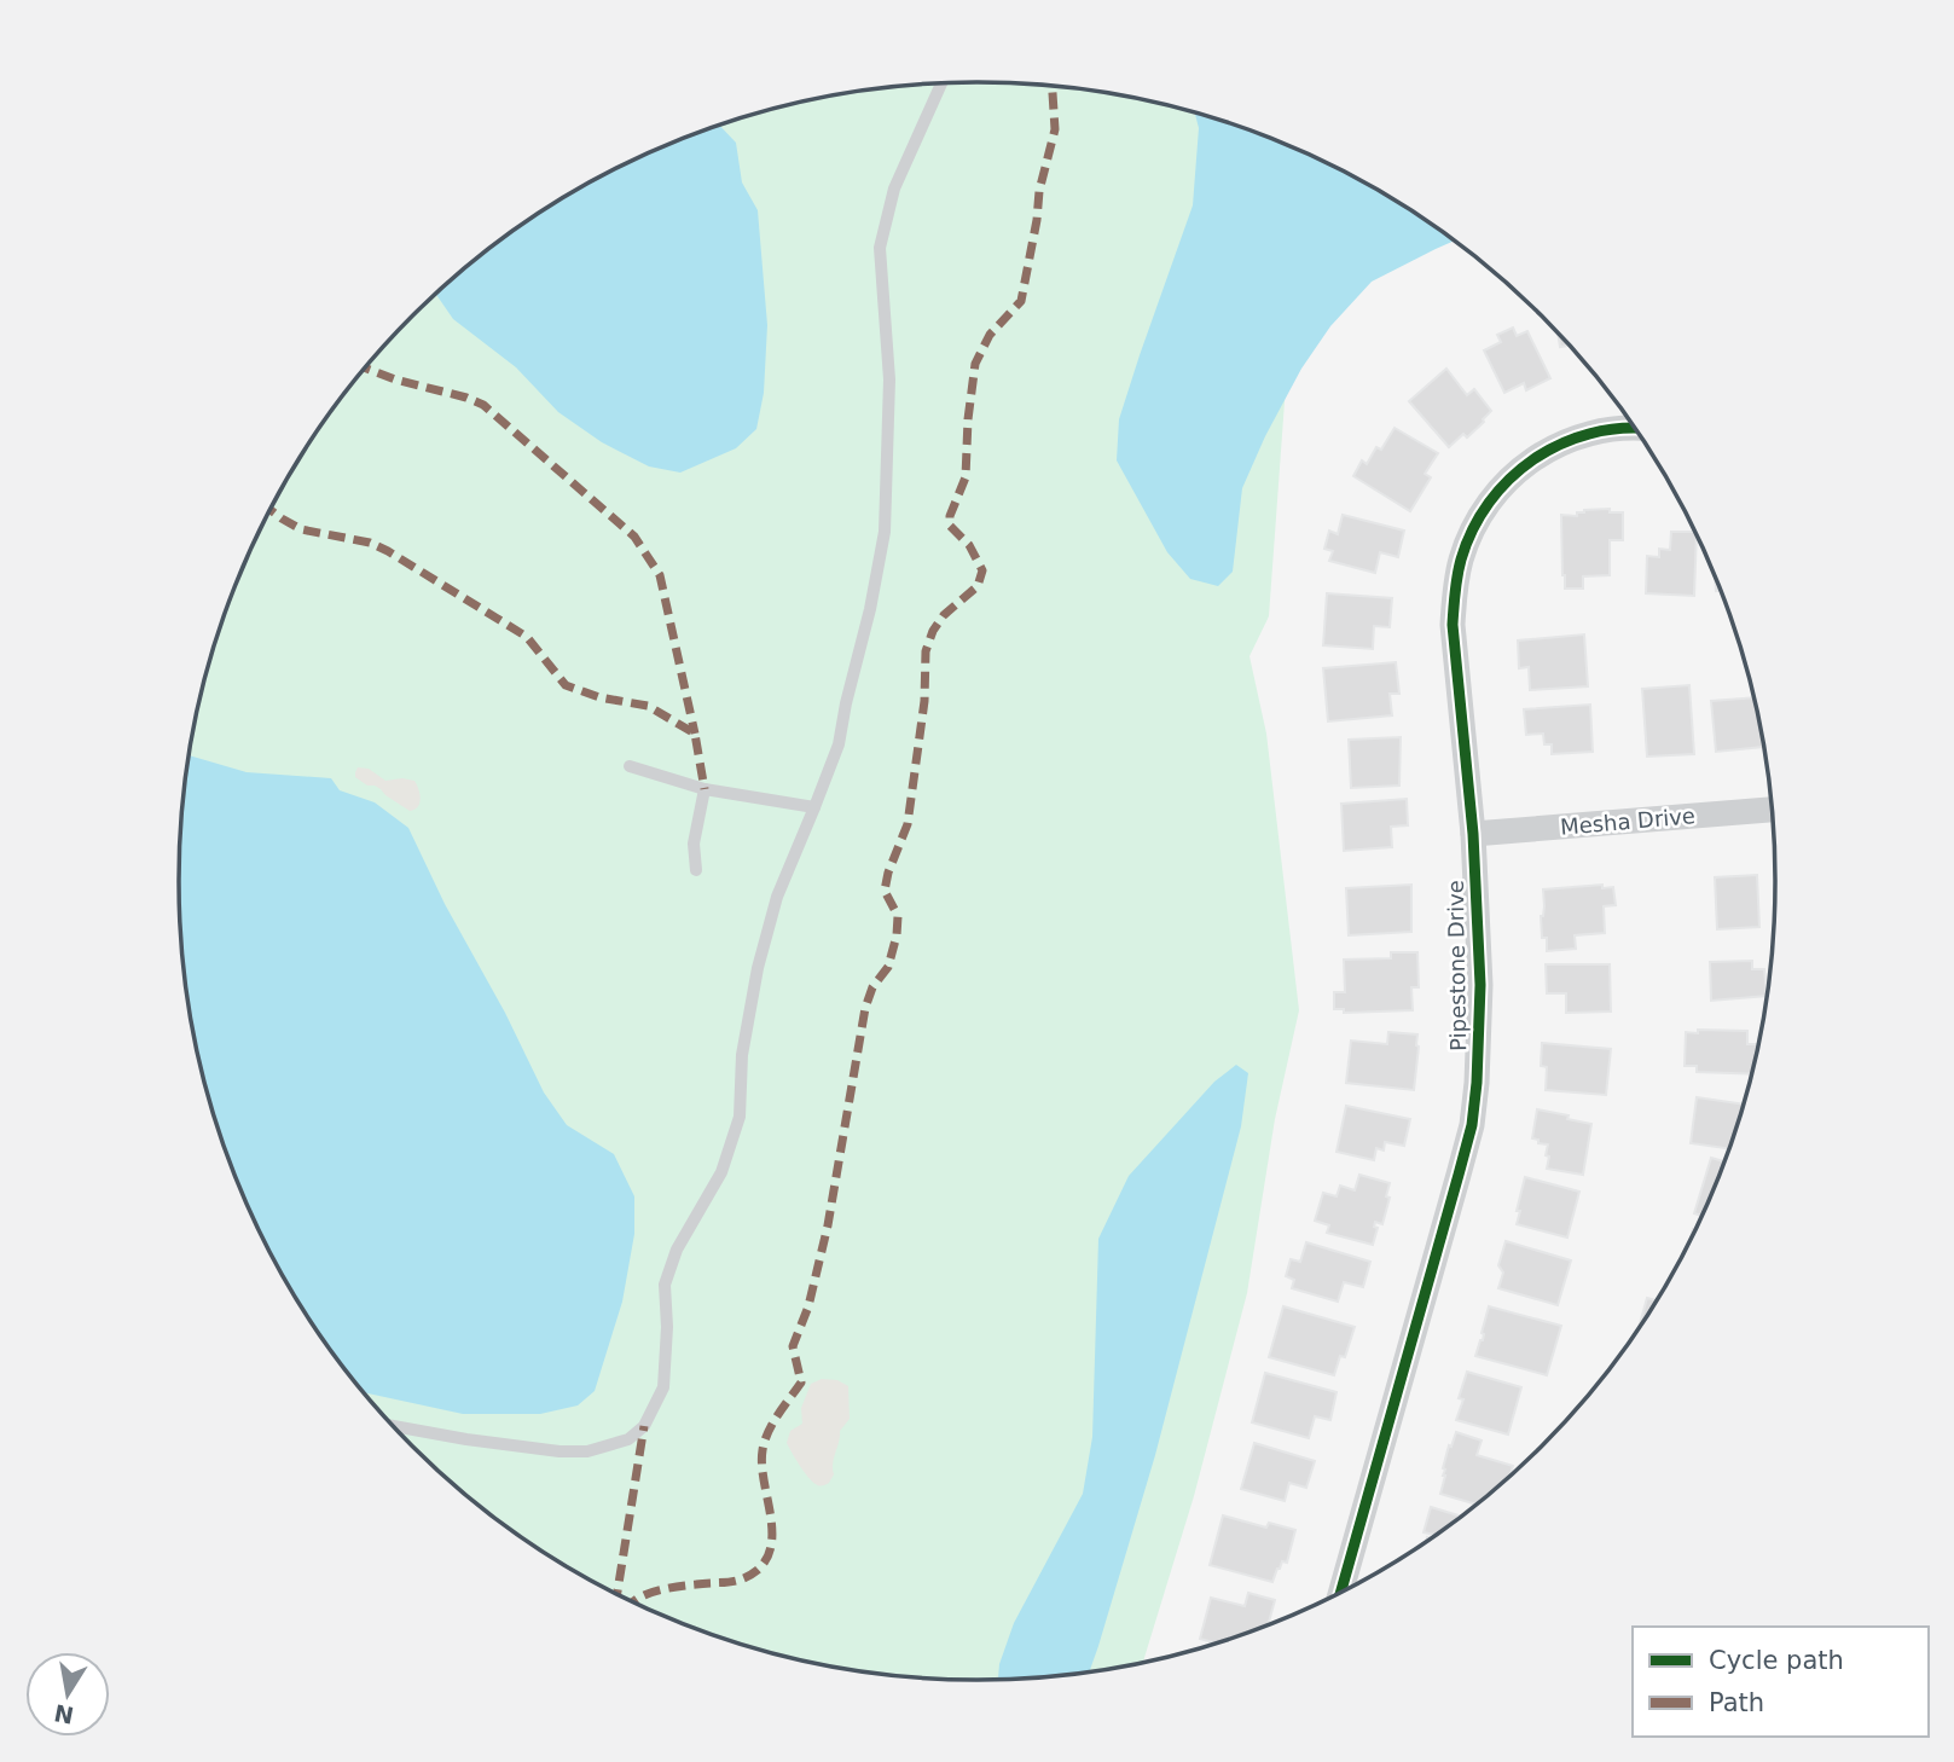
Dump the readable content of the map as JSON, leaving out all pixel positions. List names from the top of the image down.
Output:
{
  "streets": {
    "street": ["Mesha Drive", "Pipestone Drive"]
  },
  "crossings": [
    ["Mesha Drive", "Pipestone Drive"]
  ],
  "legend": ["Cycle path", "Path"],
  "north": "bottom"
}
